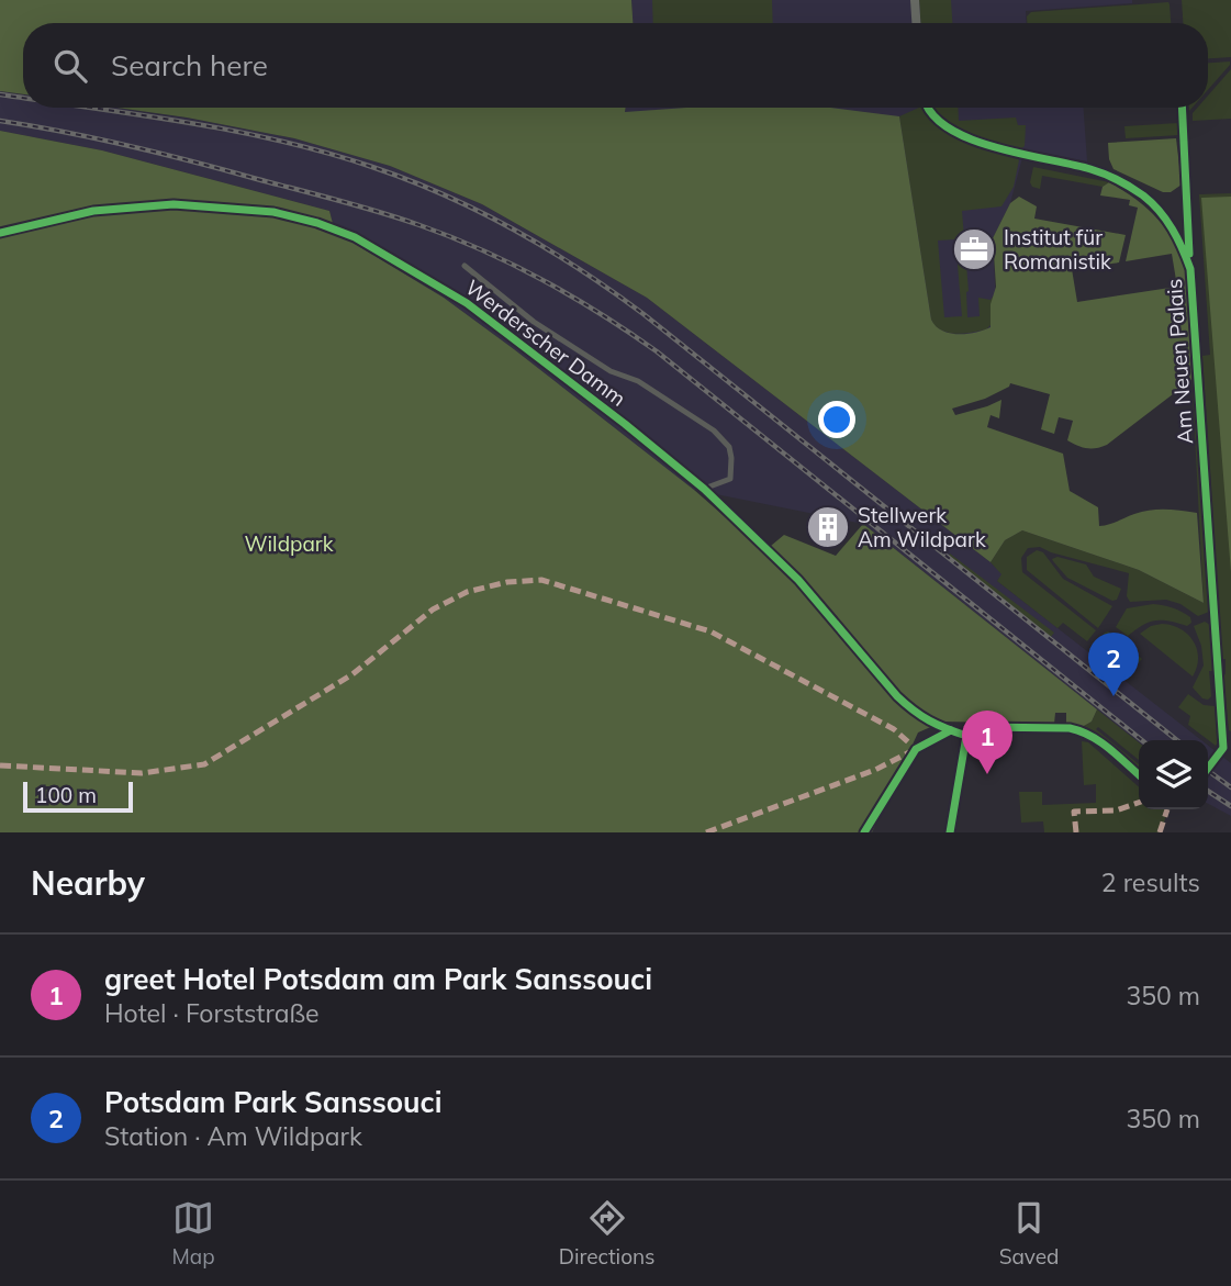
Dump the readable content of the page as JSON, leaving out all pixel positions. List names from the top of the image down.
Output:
{
  "streets": {
    "street": ["Werderscher Damm", "Am Neuen Palais"]
  },
  "parks": ["Wildpark"],
  "places": {
    "office": ["Institut für Romanistik"],
    "building": ["Stellwerk Am Wildpark"]
  },
  "scale_bar": "100 m",
  "page": {
    "search": "Search here",
    "pins": ["2", "1"],
    "scale": "100 m",
    "heading": ["Nearby", "2 results"],
    "list": [
      {
        "mark": "1",
        "name": "greet Hotel Potsdam am Park Sanssouci",
        "note": "Hotel · Forststraße",
        "value": "350 m"
      },
      {
        "mark": "2",
        "name": "Potsdam Park Sanssouci",
        "note": "Station · Am Wildpark",
        "value": "350 m"
      }
    ],
    "nav": ["Map", "Directions", "Saved"]
  }
}
